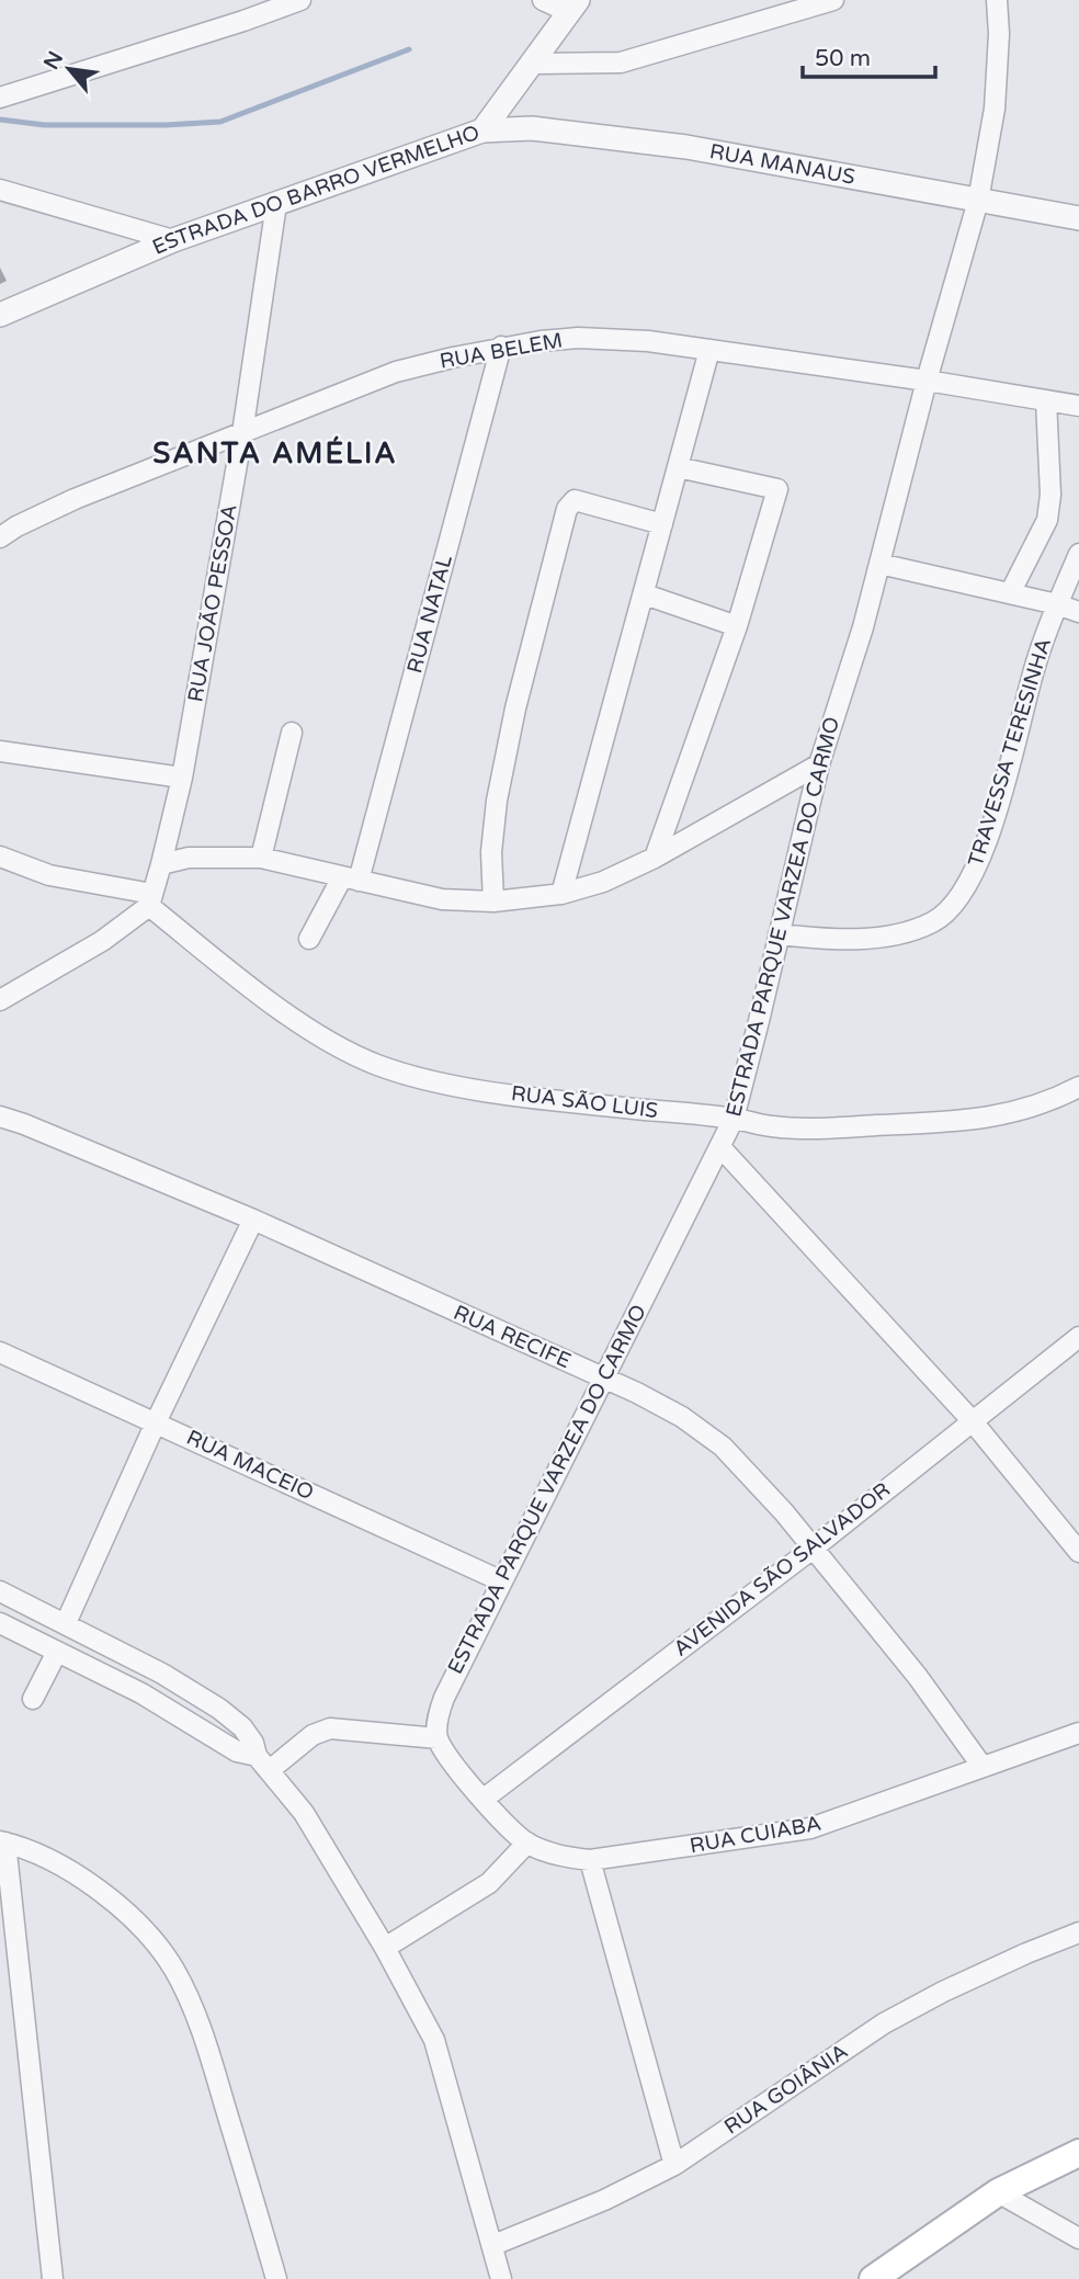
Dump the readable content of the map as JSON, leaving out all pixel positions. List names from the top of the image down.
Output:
{
  "streets": {
    "street": [
      "RUA MANAUS",
      "ESTRADA DO BARRO VERMELHO",
      "RUA BELEM",
      "RUA JOÃO PESSOA",
      "RUA NATAL",
      "TRAVESSA TERESINHA",
      "ESTRADA PARQUE VARZEA DO CARMO",
      "RUA SÃO LUIS",
      "RUA RECIFE",
      "RUA MACEIO",
      "AVENIDA SÃO SALVADOR",
      "RUA CUIABA",
      "RUA GOIÂNIA"
    ]
  },
  "crossings": [
    ["RUA MANAUS", "ESTRADA DO BARRO VERMELHO"],
    ["RUA MANAUS", "ESTRADA PARQUE VARZEA DO CARMO"],
    ["ESTRADA DO BARRO VERMELHO", "RUA JOÃO PESSOA"],
    ["RUA BELEM", "RUA JOÃO PESSOA"],
    ["RUA BELEM", "RUA NATAL"],
    ["RUA BELEM", "ESTRADA PARQUE VARZEA DO CARMO"],
    ["RUA JOÃO PESSOA", "RUA SÃO LUIS"],
    ["TRAVESSA TERESINHA", "ESTRADA PARQUE VARZEA DO CARMO"],
    ["ESTRADA PARQUE VARZEA DO CARMO", "RUA SÃO LUIS"],
    ["ESTRADA PARQUE VARZEA DO CARMO", "RUA RECIFE"],
    ["ESTRADA PARQUE VARZEA DO CARMO", "RUA MACEIO"],
    ["RUA RECIFE", "AVENIDA SÃO SALVADOR"],
    ["RUA RECIFE", "RUA CUIABA"],
    ["AVENIDA SÃO SALVADOR", "RUA CUIABA"]
  ],
  "districts": ["SANTA AMÉLIA"],
  "scale_bar": "50 m",
  "north": "top left"
}
